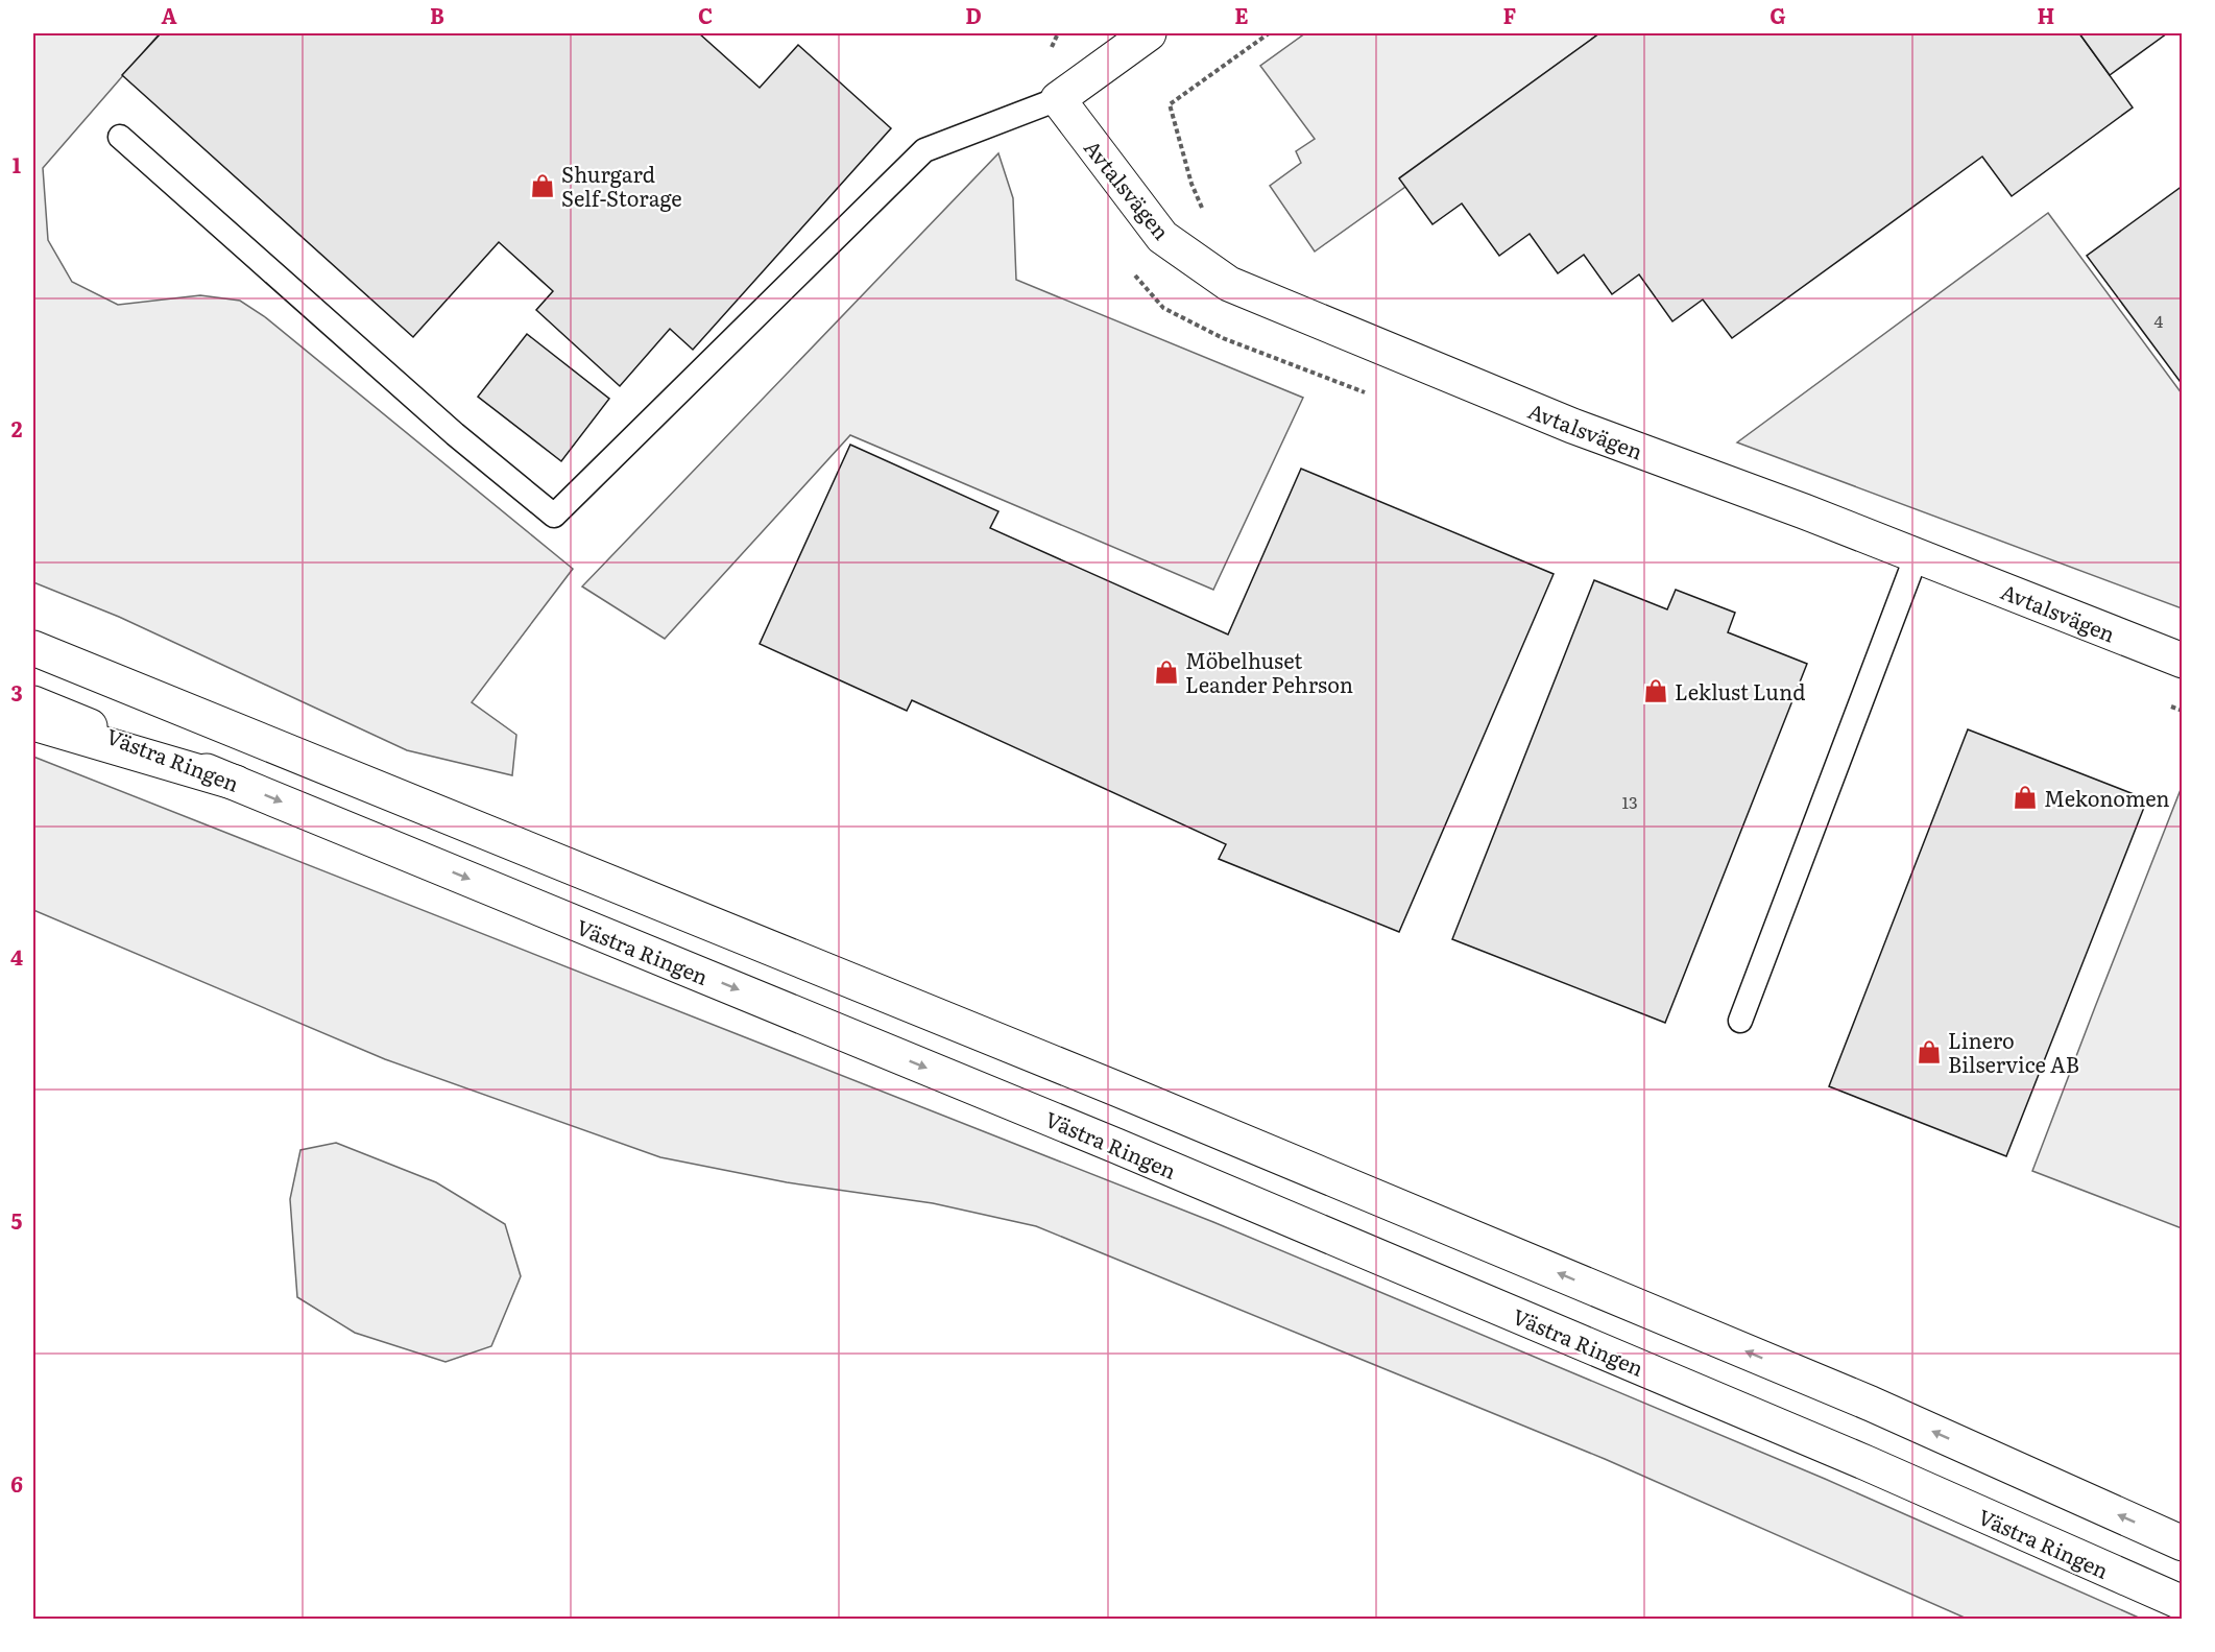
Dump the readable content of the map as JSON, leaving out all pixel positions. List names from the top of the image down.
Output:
{
  "streets": {
    "main road": ["Avtalsvägen", "Västra Ringen"]
  },
  "places": {
    "shop": [
      "Shurgard Self-Storage",
      "Möbelhuset Leander Pehrson",
      "Leklust Lund",
      "Mekonomen",
      "Linero Bilservice AB"
    ]
  },
  "house_numbers": ["4", "13"],
  "grid": {
    "columns": [
      "A",
      "B",
      "C",
      "D",
      "E",
      "F",
      "G",
      "H"
    ],
    "rows": [
      "1",
      "2",
      "3",
      "4",
      "5",
      "6"
    ]
  }
}
